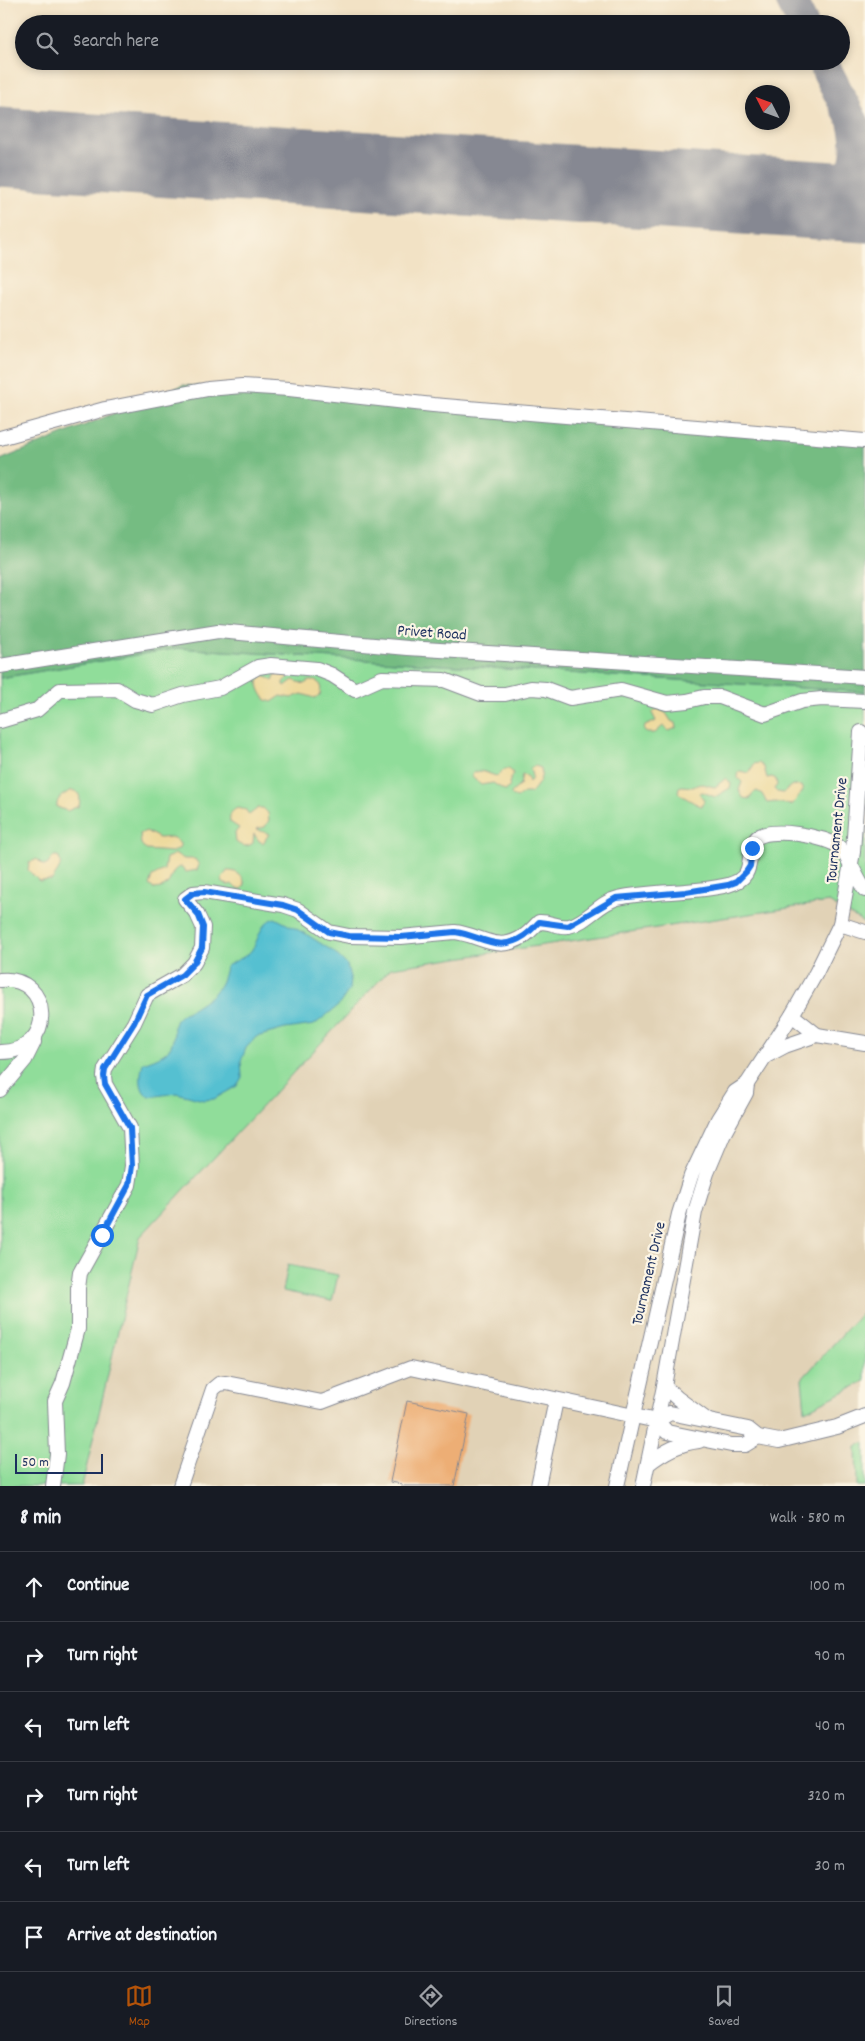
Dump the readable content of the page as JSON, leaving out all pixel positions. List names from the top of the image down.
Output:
{
  "streets": {
    "street": ["Privet Road", "Tournament Drive"]
  },
  "scale_bar": "50 m",
  "north": "top left",
  "page": {
    "search": "Search here",
    "scale": "50 m",
    "heading": ["8 min", "Walk · 580 m"],
    "list": [
      ["Continue", "100 m"],
      ["Turn right", "90 m"],
      ["Turn left", "40 m"],
      ["Turn right", "320 m"],
      ["Turn left", "30 m"],
      "Arrive at destination"
    ],
    "nav": ["Map", "Directions", "Saved"]
  }
}
